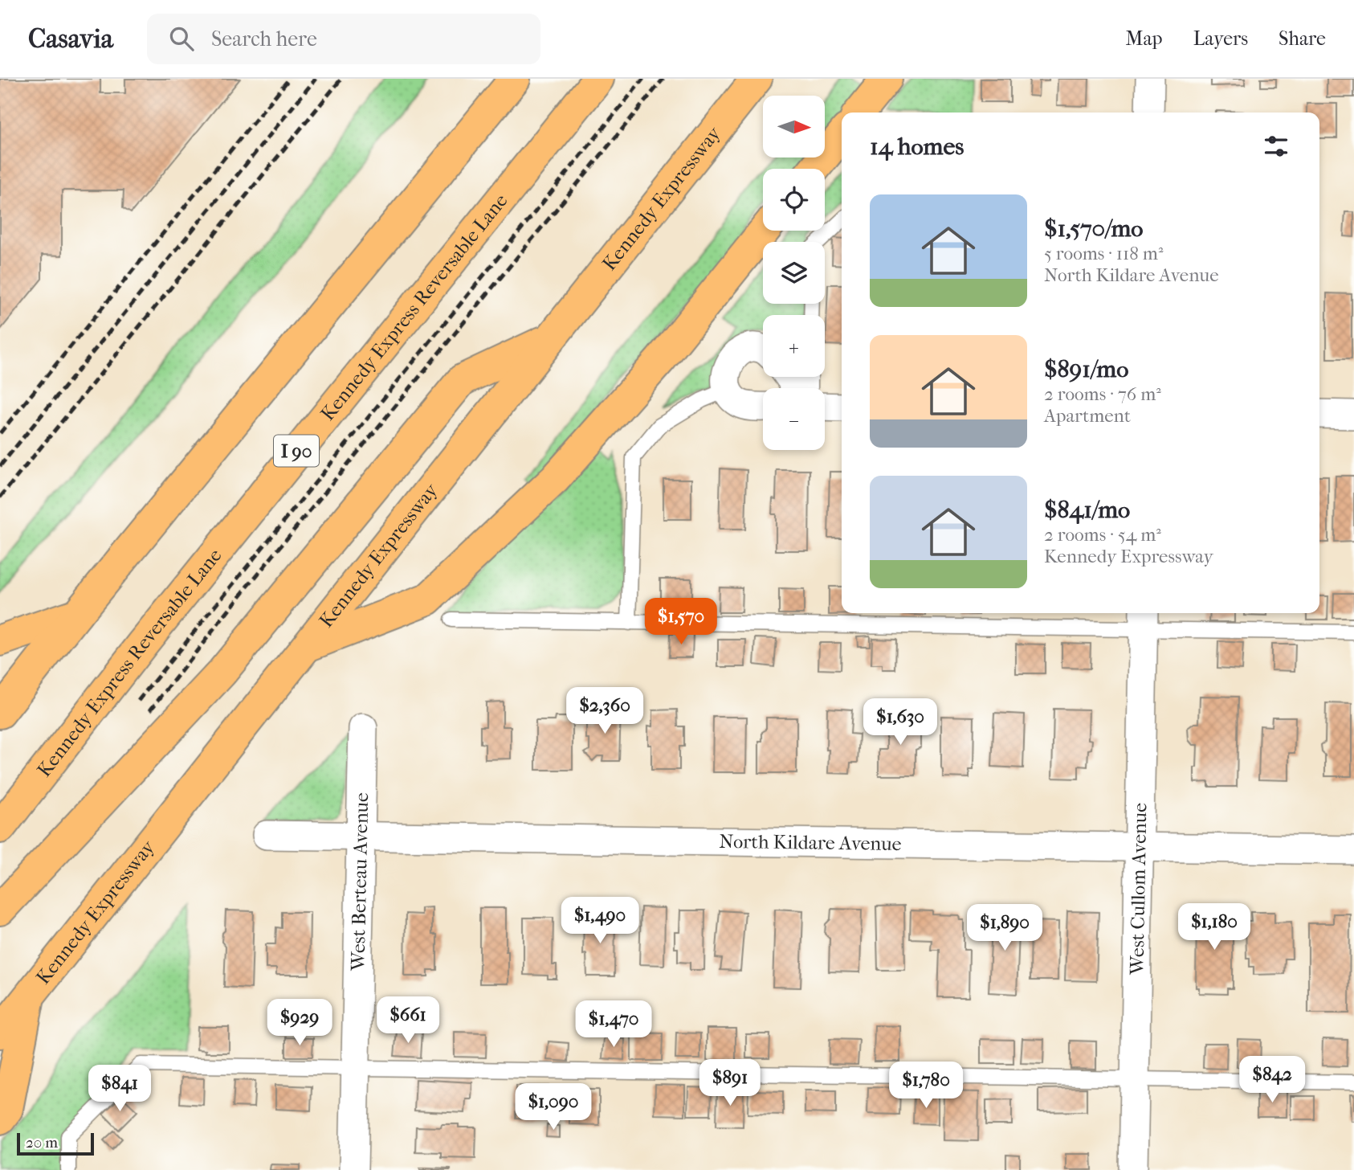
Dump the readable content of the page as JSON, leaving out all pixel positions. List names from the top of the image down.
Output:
{
  "streets": {
    "highway": ["Kennedy Expressway", "Kennedy Express Reversable Lane", "I 90"],
    "street": ["North Kildare Avenue", "West Berteau Avenue", "West Cullom Avenue"]
  },
  "crossings": [
    ["North Kildare Avenue", "West Berteau Avenue"],
    ["North Kildare Avenue", "West Cullom Avenue"]
  ],
  "scale_bar": "20 m",
  "north": "right",
  "page": {
    "header": "Casavia",
    "search": "Search here",
    "nav": ["Map", "Layers", "Share"],
    "map_buttons": ["+", "−"],
    "heading": "14 homes",
    "list": [
      {
        "name": "$1,570/mo",
        "note": "5 rooms · 118 m² · North Kildare Avenue"
      },
      {
        "name": "$891/mo",
        "note": "2 rooms · 76 m² · Apartment"
      },
      {
        "name": "$841/mo",
        "note": "2 rooms · 54 m² · Kennedy Expressway"
      }
    ],
    "price": [
      "$1,570",
      "$2,360",
      "$1,630",
      "$1,490",
      "$1,180",
      "$1,890",
      "$661",
      "$929",
      "$1,470",
      "$842",
      "$891",
      "$1,780",
      "$841",
      "$1,090"
    ],
    "scale": "20 m"
  }
}
